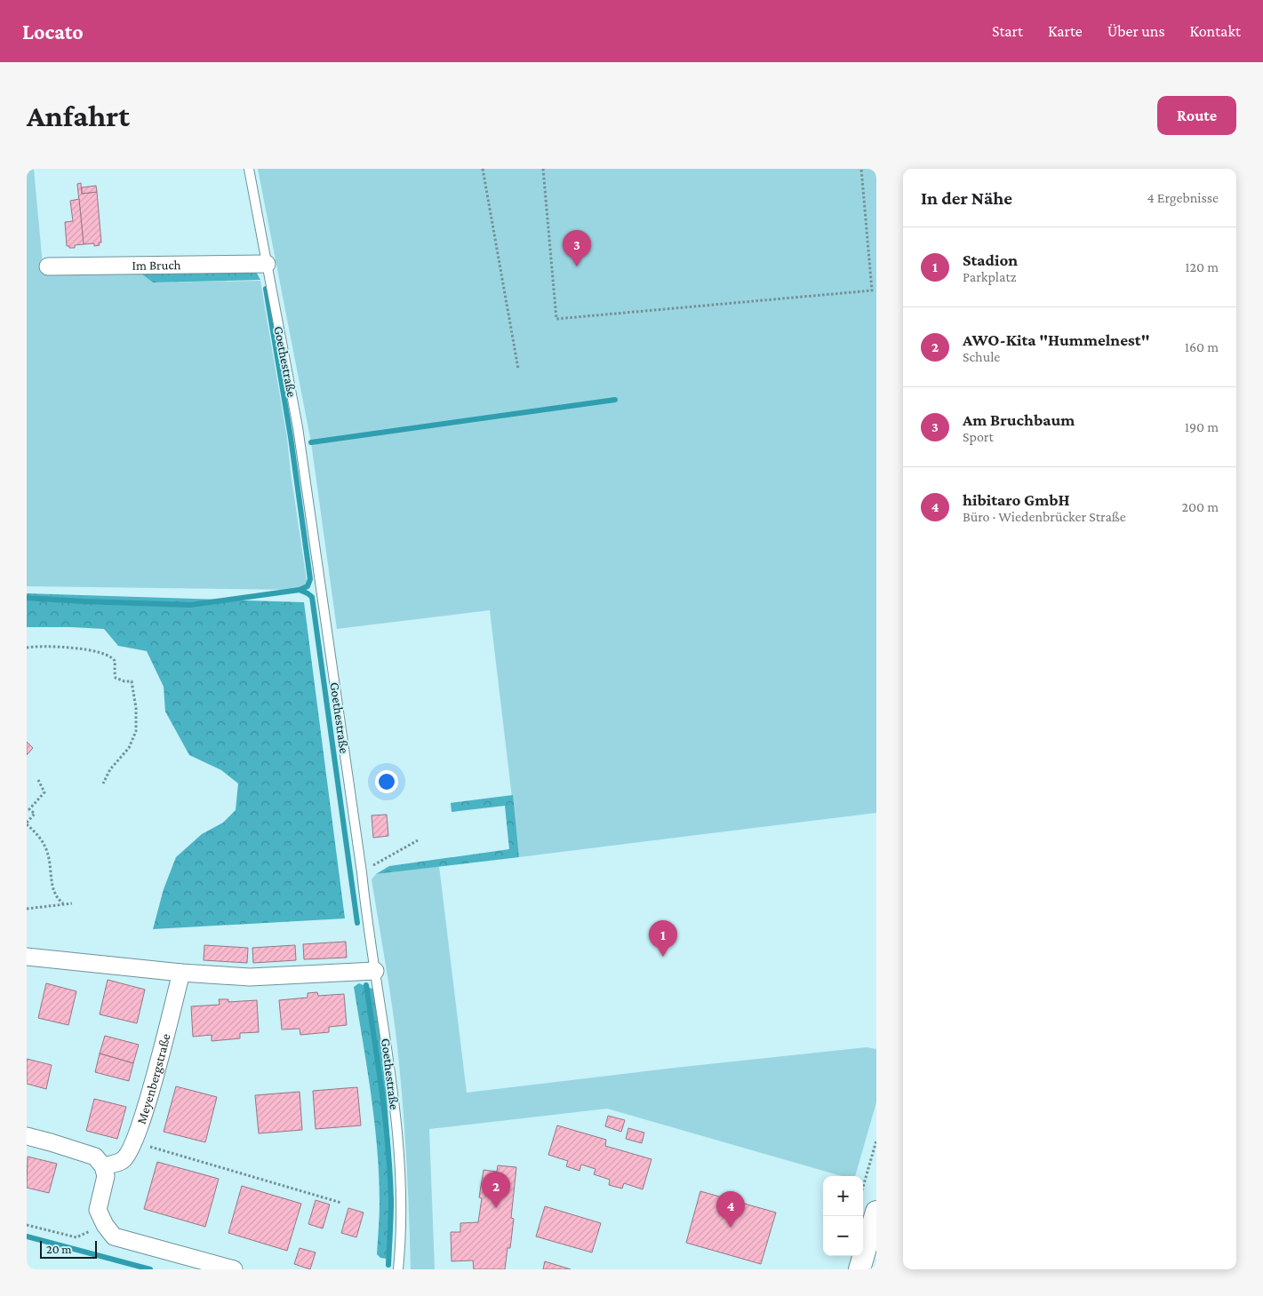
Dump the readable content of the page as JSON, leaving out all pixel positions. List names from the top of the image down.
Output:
{
  "streets": {
    "street": ["Im Bruch", "Meyenbergstraße"],
    "lane": ["Goethestraße"]
  },
  "crossings": [
    ["Im Bruch", "Goethestraße"]
  ],
  "scale_bar": "20 m",
  "page": {
    "header": "Locato",
    "nav": [
      "Start",
      "Karte",
      "Über uns",
      "Kontakt"
    ],
    "buttons": "Route",
    "title": "Anfahrt",
    "heading": ["In der Nähe", "4 Ergebnisse"],
    "list": [
      {
        "mark": "1",
        "name": "Stadion",
        "note": "Parkplatz",
        "value": "120 m"
      },
      {
        "mark": "2",
        "name": "AWO-Kita \"Hummelnest\"",
        "note": "Schule",
        "value": "160 m"
      },
      {
        "mark": "3",
        "name": "Am Bruchbaum",
        "note": "Sport",
        "value": "190 m"
      },
      {
        "mark": "4",
        "name": "hibitaro GmbH",
        "note": "Büro · Wiedenbrücker Straße",
        "value": "200 m"
      }
    ],
    "pins": [
      "3",
      "1",
      "2",
      "4"
    ],
    "map_buttons": ["+", "−"],
    "scale": "20 m"
  }
}
